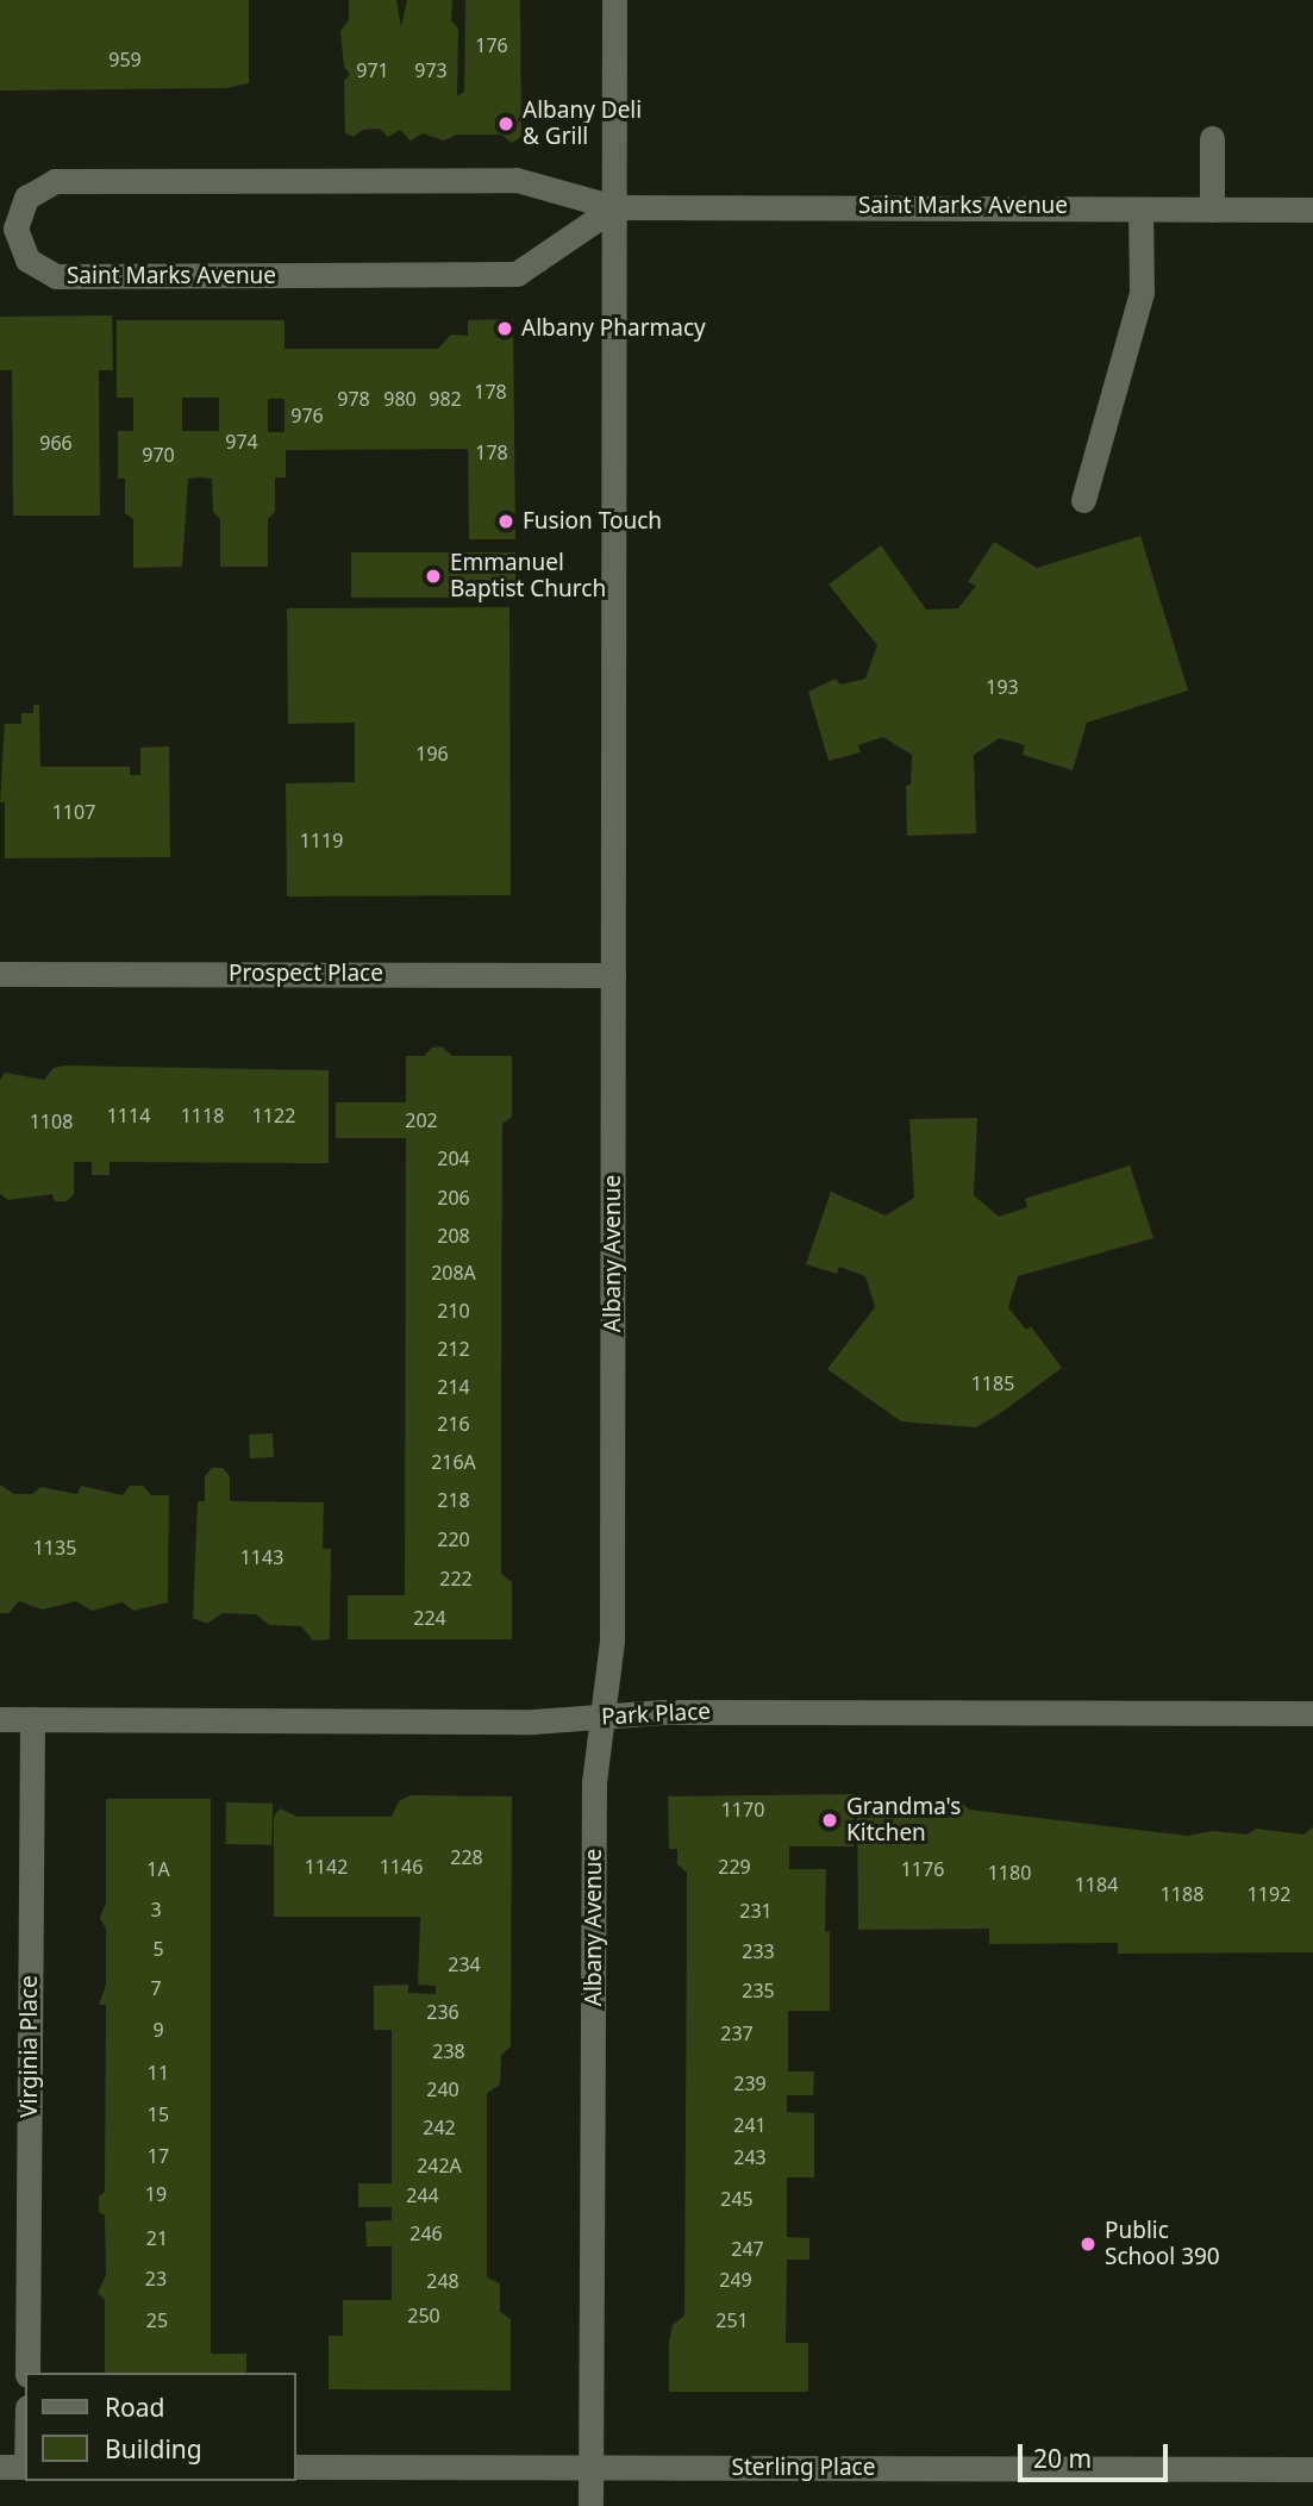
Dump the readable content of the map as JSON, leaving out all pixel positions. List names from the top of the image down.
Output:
{
  "streets": {
    "street": [
      "Saint Marks Avenue",
      "Prospect Place",
      "Albany Avenue",
      "Park Place",
      "Virginia Place",
      "Sterling Place"
    ]
  },
  "crossings": [
    ["Saint Marks Avenue", "Albany Avenue"],
    ["Prospect Place", "Albany Avenue"],
    ["Albany Avenue", "Park Place"],
    ["Albany Avenue", "Sterling Place"],
    ["Park Place", "Virginia Place"]
  ],
  "places": [
    "Albany Deli & Grill",
    "Albany Pharmacy",
    "Fusion Touch",
    "Emmanuel Baptist Church",
    "Grandma's Kitchen",
    "Public School 390"
  ],
  "house_numbers": [
    "176",
    "959",
    "971",
    "973",
    "178",
    "978",
    "980",
    "982",
    "976",
    "974",
    "966",
    "178",
    "970",
    "193",
    "196",
    "1107",
    "1119",
    "1114",
    "1118",
    "1122",
    "202",
    "1108",
    "204",
    "206",
    "208",
    "208A",
    "210",
    "212",
    "1185",
    "214",
    "216",
    "216A",
    "218",
    "220",
    "1135",
    "1143",
    "222",
    "224",
    "1170",
    "228",
    "1142",
    "1146",
    "229",
    "1A",
    "1176",
    "1180",
    "1184",
    "1188",
    "1192",
    "3",
    "231",
    "5",
    "233",
    "234",
    "7",
    "235",
    "236",
    "9",
    "237",
    "238",
    "11",
    "239",
    "240",
    "15",
    "241",
    "242",
    "17",
    "243",
    "242A",
    "19",
    "244",
    "245",
    "246",
    "21",
    "247",
    "23",
    "249",
    "248",
    "250",
    "25",
    "251"
  ],
  "legend": ["Road", "Building"],
  "scale_bar": "20 m"
}
